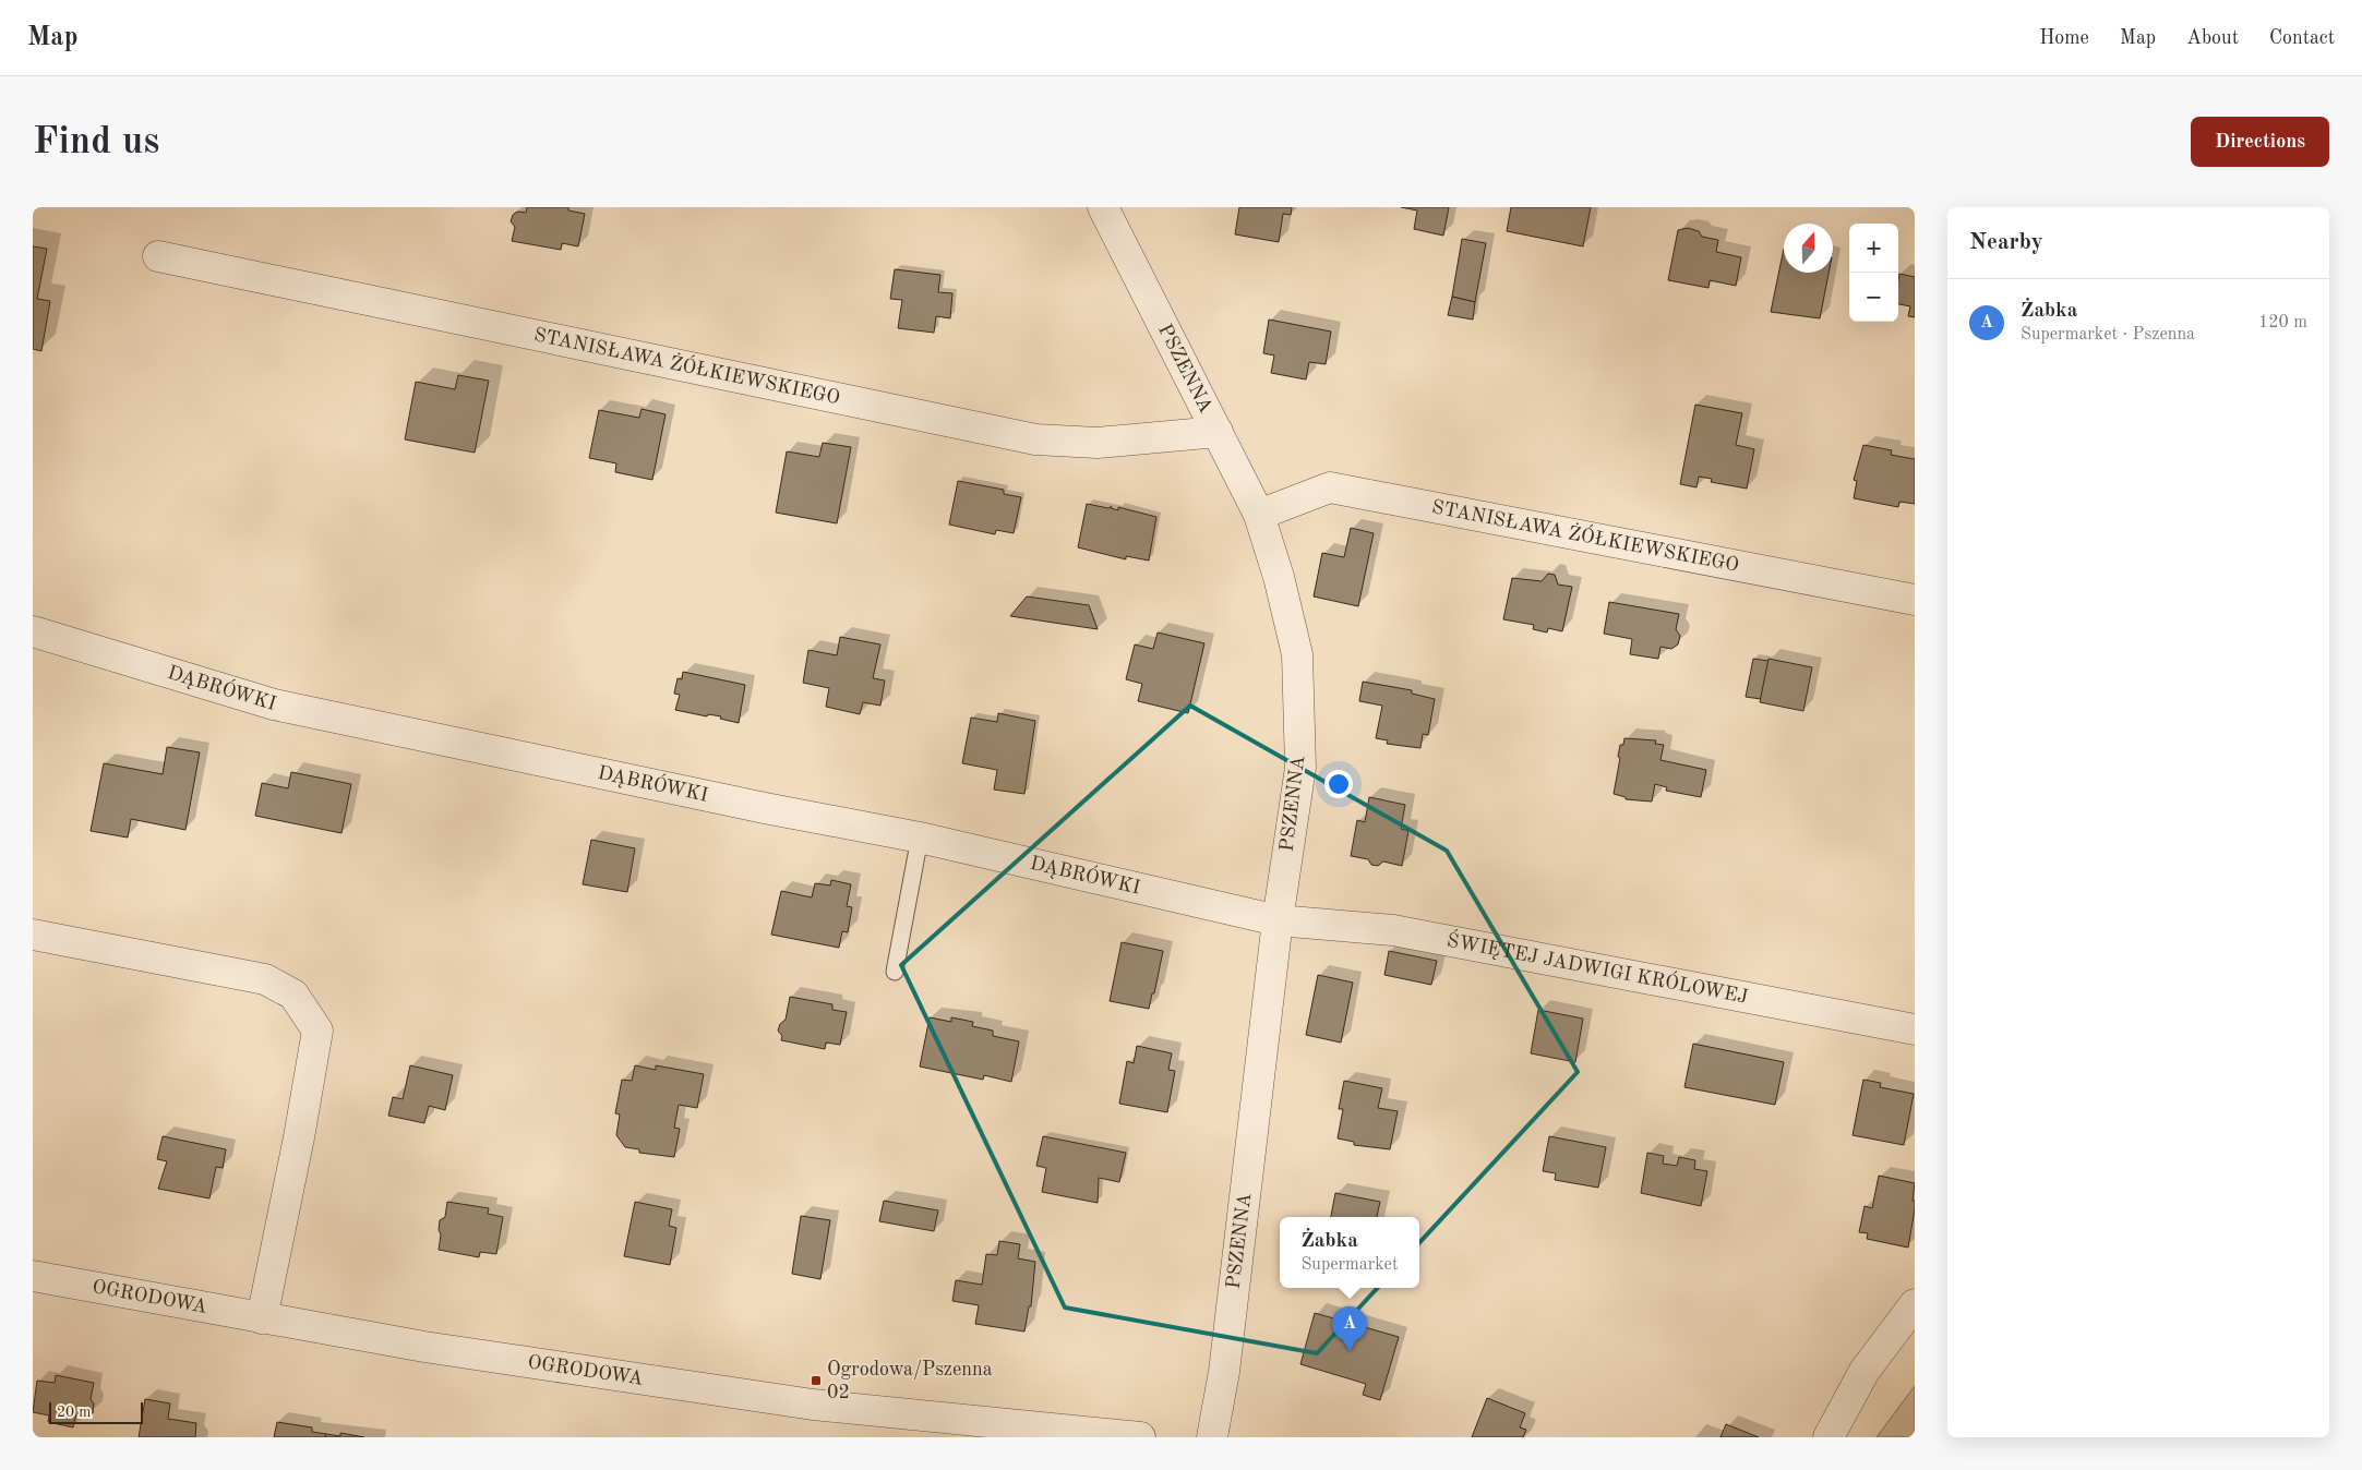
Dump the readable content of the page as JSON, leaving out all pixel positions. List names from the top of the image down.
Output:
{
  "streets": {
    "street": [
      "STANISŁAWA ŻÓŁKIEWSKIEGO",
      "PSZENNA",
      "DĄBRÓWKI",
      "ŚWIĘTEJ JADWIGI KRÓLOWEJ",
      "OGRODOWA"
    ]
  },
  "crossings": [
    ["STANISŁAWA ŻÓŁKIEWSKIEGO", "PSZENNA"],
    ["PSZENNA", "DĄBRÓWKI"],
    ["PSZENNA", "ŚWIĘTEJ JADWIGI KRÓLOWEJ"],
    ["DĄBRÓWKI", "ŚWIĘTEJ JADWIGI KRÓLOWEJ"]
  ],
  "places": {
    "transit": ["Ogrodowa/Pszenna 02"]
  },
  "scale_bar": "20 m",
  "north": "top",
  "page": {
    "header": "Map",
    "nav": [
      "Home",
      "Map",
      "About",
      "Contact"
    ],
    "buttons": "Directions",
    "title": "Find us",
    "heading": "Nearby",
    "map_buttons": ["+", "−"],
    "list": [
      {
        "mark": "A",
        "name": "Żabka",
        "note": "Supermarket · Pszenna",
        "value": "120 m"
      }
    ],
    "popup": ["Żabka", "Supermarket"],
    "pins": "A",
    "scale": "20 m"
  }
}
